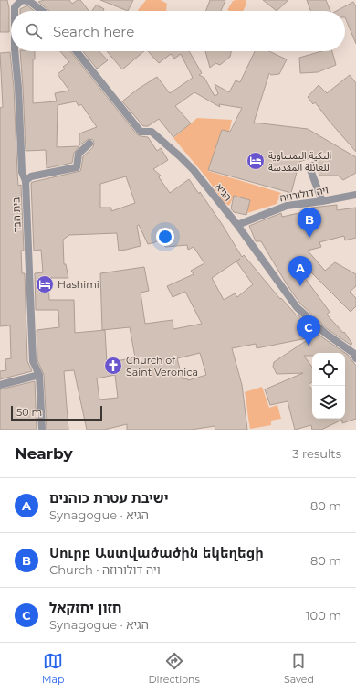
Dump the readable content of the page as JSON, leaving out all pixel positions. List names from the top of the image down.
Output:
{
  "streets": {
    "street": ["הגיא", "ויה דולורוזה", "בית הבד"]
  },
  "crossings": [
    ["הגיא", "ויה דולורוזה"]
  ],
  "places": {
    "hotel": ["التكية النمساوية للعائلة المقدسة", "Hashimi"],
    "church": ["Church of Saint Veronica"]
  },
  "scale_bar": "50 m",
  "page": {
    "search": "Search here",
    "pins": ["B", "A", "C"],
    "scale": "50 m",
    "heading": ["Nearby", "3 results"],
    "list": [
      {
        "mark": "A",
        "name": "ישיבת עטרת כוהנים",
        "note": "Synagogue · הגיא",
        "value": "80 m"
      },
      {
        "mark": "B",
        "name": "Սուրբ Աստվածածին եկեղեցի",
        "note": "Church · ויה דולורוזה",
        "value": "80 m"
      },
      {
        "mark": "C",
        "name": "חזון יחזקאל",
        "note": "Synagogue · הגיא",
        "value": "100 m"
      }
    ],
    "nav": ["Map", "Directions", "Saved"]
  }
}
